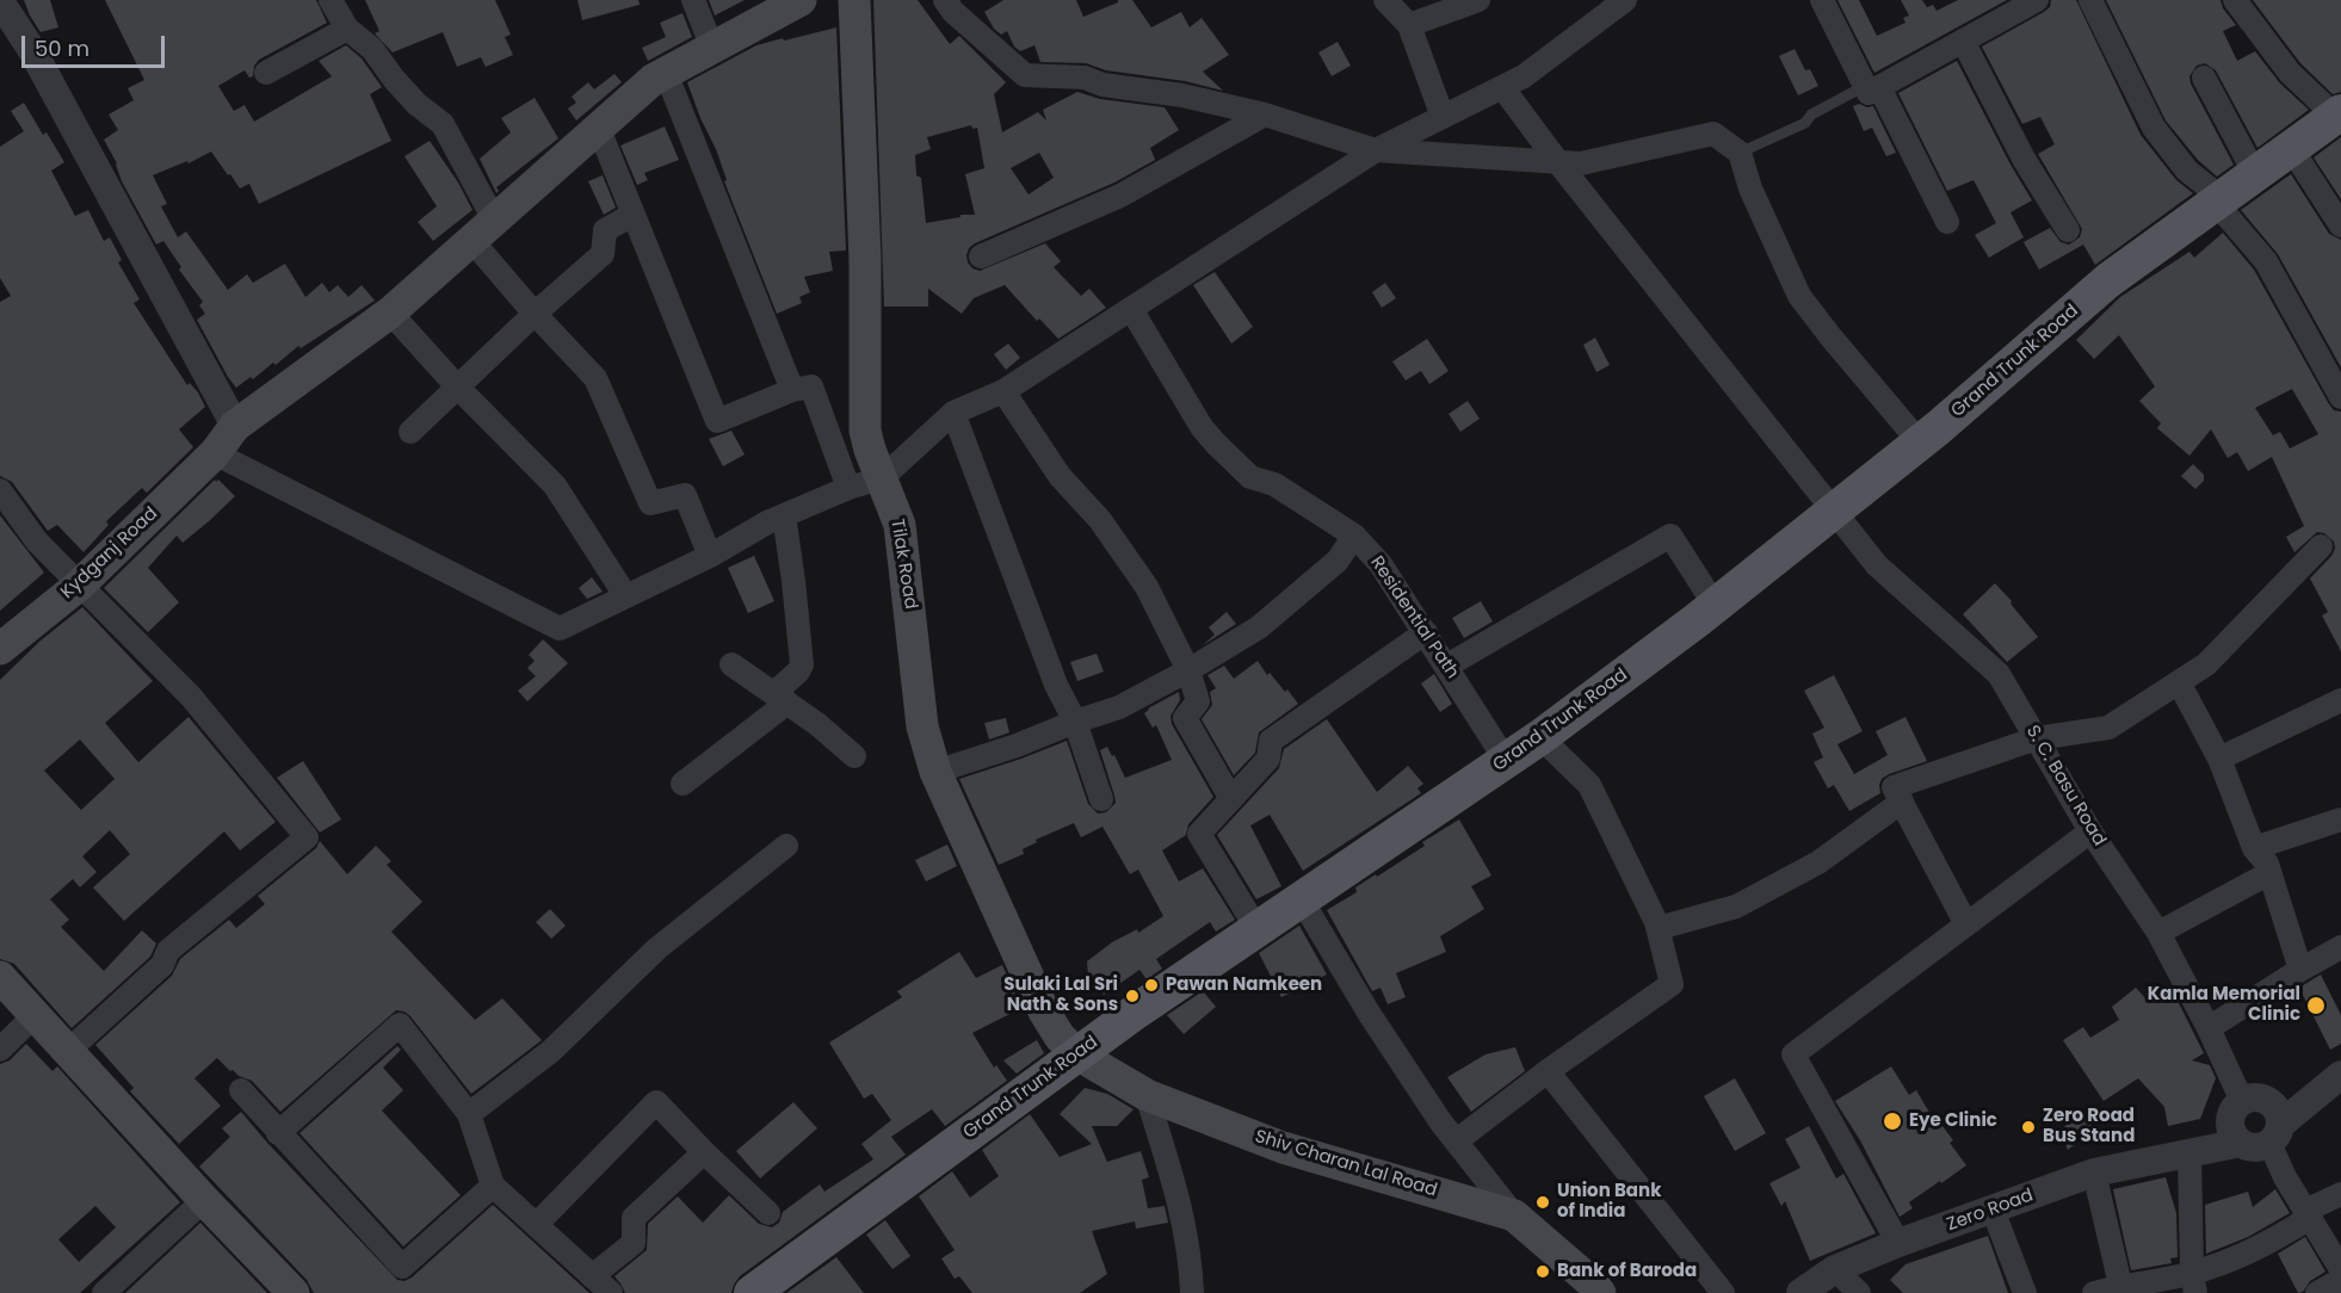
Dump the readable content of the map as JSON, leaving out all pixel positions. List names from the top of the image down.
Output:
{
  "streets": {
    "main road": [
      "Grand Trunk Road",
      "Kydganj Road",
      "Tilak Road",
      "Shiv Charan Lal Road"
    ],
    "street": ["Residential Path", "S. C. Basu Road", "Zero Road"]
  },
  "crossings": [
    ["Grand Trunk Road", "Tilak Road"],
    ["Grand Trunk Road", "Residential Path"],
    ["Grand Trunk Road", "S. C. Basu Road"],
    ["Grand Trunk Road", "Shiv Charan Lal Road"],
    ["Tilak Road", "Shiv Charan Lal Road"],
    ["S. C. Basu Road", "Zero Road"]
  ],
  "places": [
    "Pawan Namkeen",
    "Sulaki Lal Sri Nath & Sons",
    "Kamla Memorial Clinic",
    "Eye Clinic",
    "Zero Road Bus Stand",
    "Union Bank of India",
    "Bank of Baroda"
  ],
  "scale_bar": "50 m"
}
